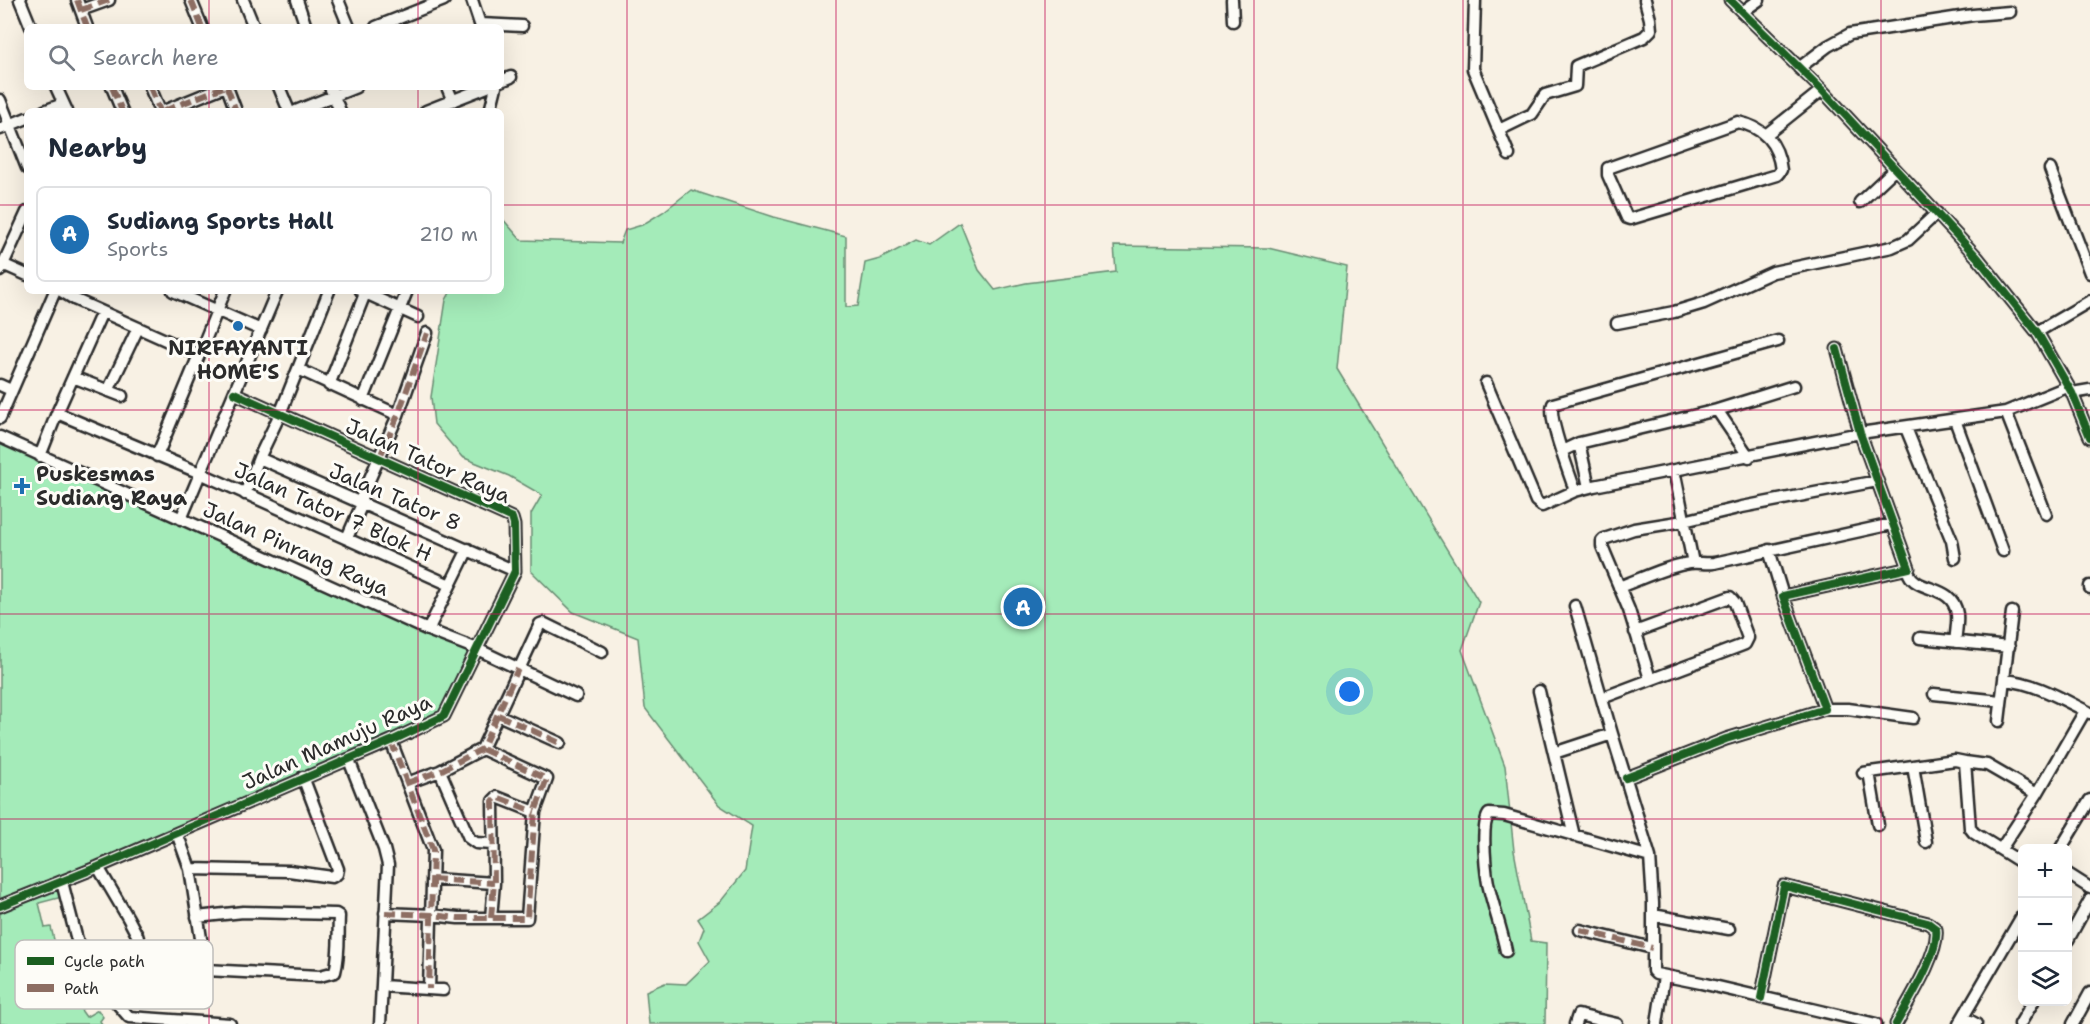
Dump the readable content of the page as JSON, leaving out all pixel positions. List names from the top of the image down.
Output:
{
  "streets": {
    "street": [
      "Jalan Tator Raya",
      "Jalan Tator 8",
      "Jalan Tator 7 Blok H",
      "Jalan Pinrang Raya",
      "Jalan Mamuju Raya"
    ]
  },
  "crossings": [
    ["Jalan Tator Raya", "Jalan Tator 8"],
    ["Jalan Tator Raya", "Jalan Pinrang Raya"],
    ["Jalan Tator Raya", "Jalan Mamuju Raya"],
    ["Jalan Pinrang Raya", "Jalan Mamuju Raya"]
  ],
  "places": {
    "other": ["NIRFAYANTI HOME'S"],
    "health": ["Puskesmas Sudiang Raya"]
  },
  "legend": ["Cycle path", "Path"],
  "page": {
    "search": "Search here",
    "heading": "Nearby",
    "list": [
      {
        "mark": "A",
        "name": "Sudiang Sports Hall",
        "note": "Sports",
        "value": "210 m"
      }
    ],
    "pins": "A",
    "map_buttons": ["+", "−"]
  }
}
